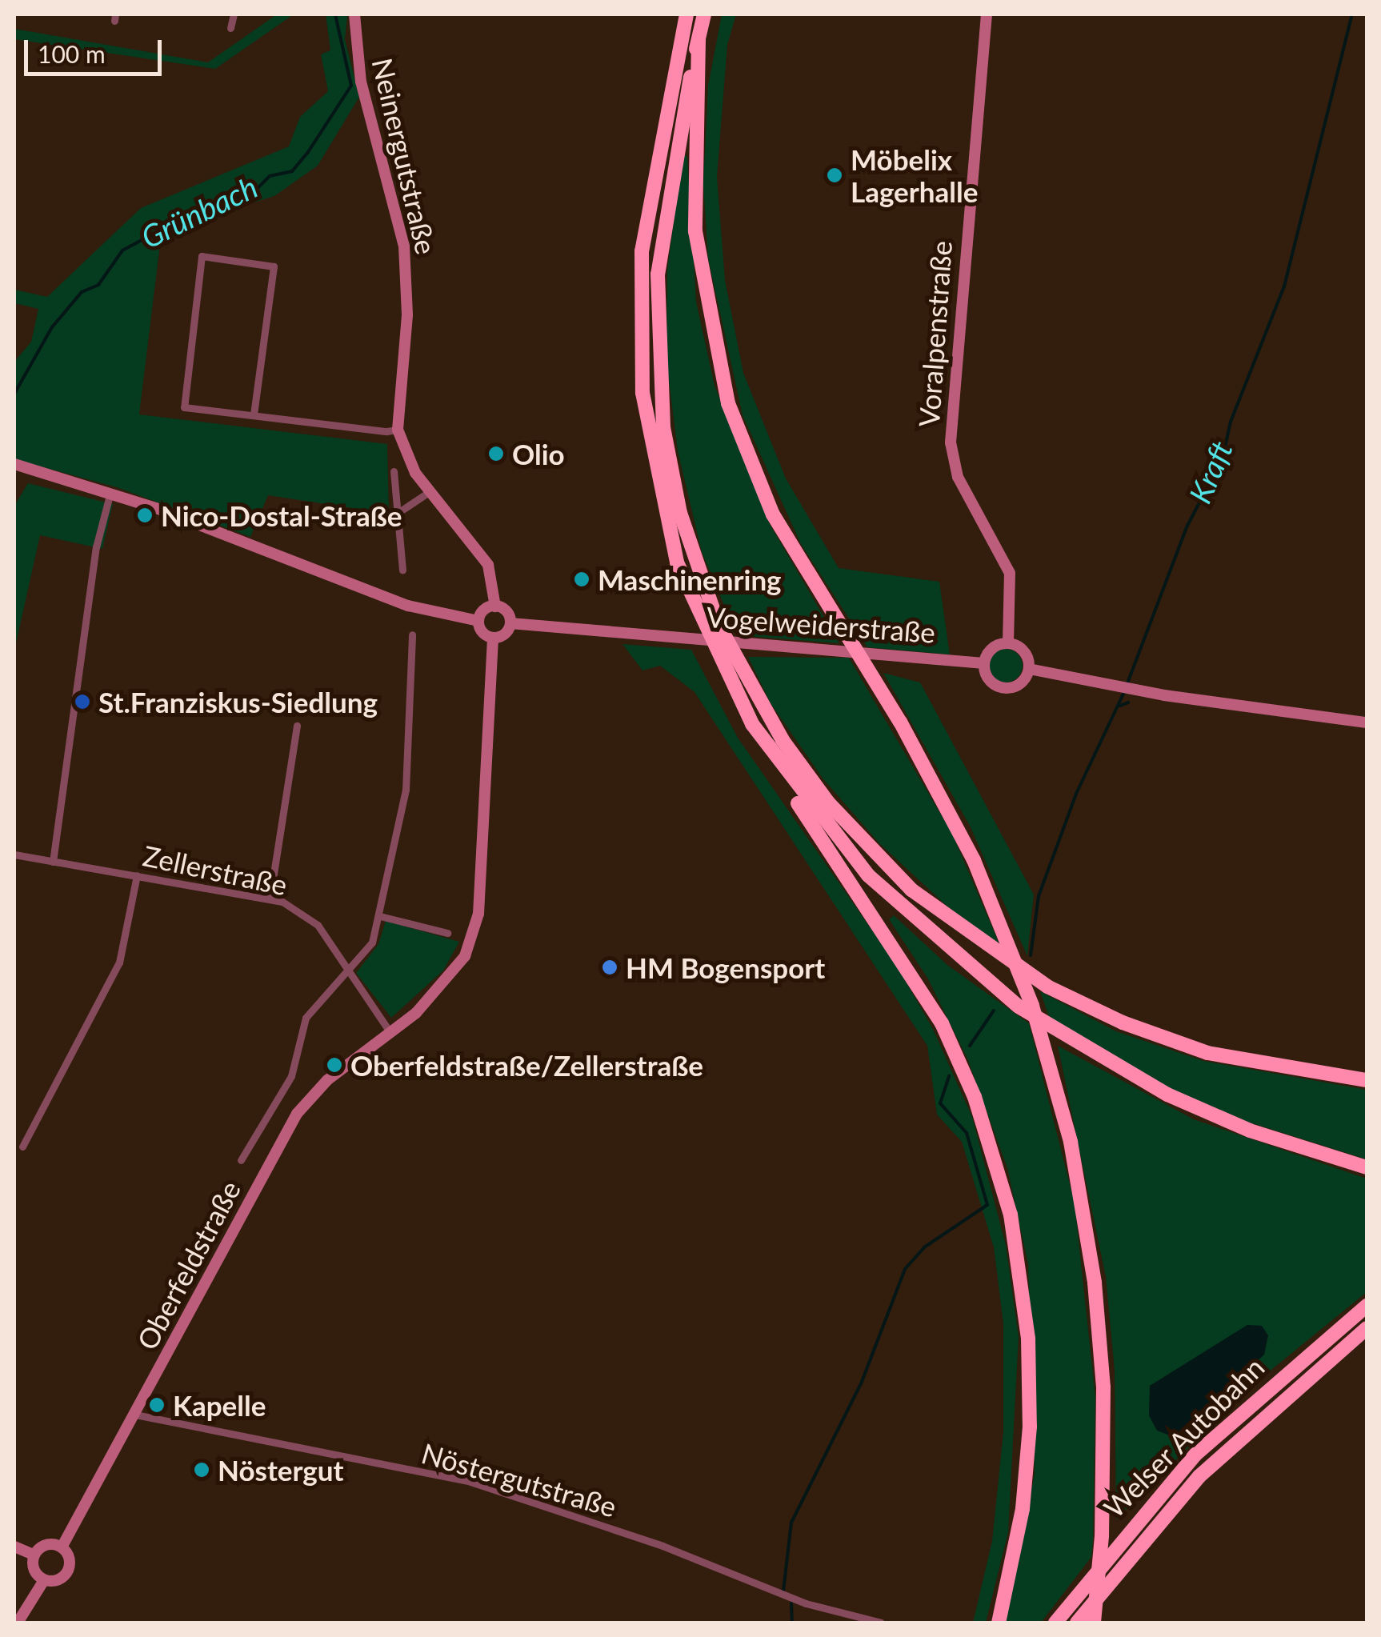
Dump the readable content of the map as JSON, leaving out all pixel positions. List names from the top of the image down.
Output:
{
  "streets": {
    "highway": ["Welser Autobahn"],
    "main road": [
      "Neinergutstraße",
      "Voralpenstraße",
      "Vogelweiderstraße",
      "Oberfeldstraße"
    ],
    "street": ["Zellerstraße", "Nöstergutstraße"]
  },
  "crossings": [
    ["Voralpenstraße", "Vogelweiderstraße"],
    ["Oberfeldstraße", "Nöstergutstraße"]
  ],
  "water": ["Grünbach", "Kraft"],
  "places": [
    "Möbelix Lagerhalle",
    "Olio",
    "Nico-Dostal-Straße",
    "Maschinenring",
    "St.Franziskus-Siedlung",
    "HM Bogensport",
    "Oberfeldstraße/Zellerstraße",
    "Kapelle",
    "Nöstergut"
  ],
  "scale_bar": "100 m"
}
